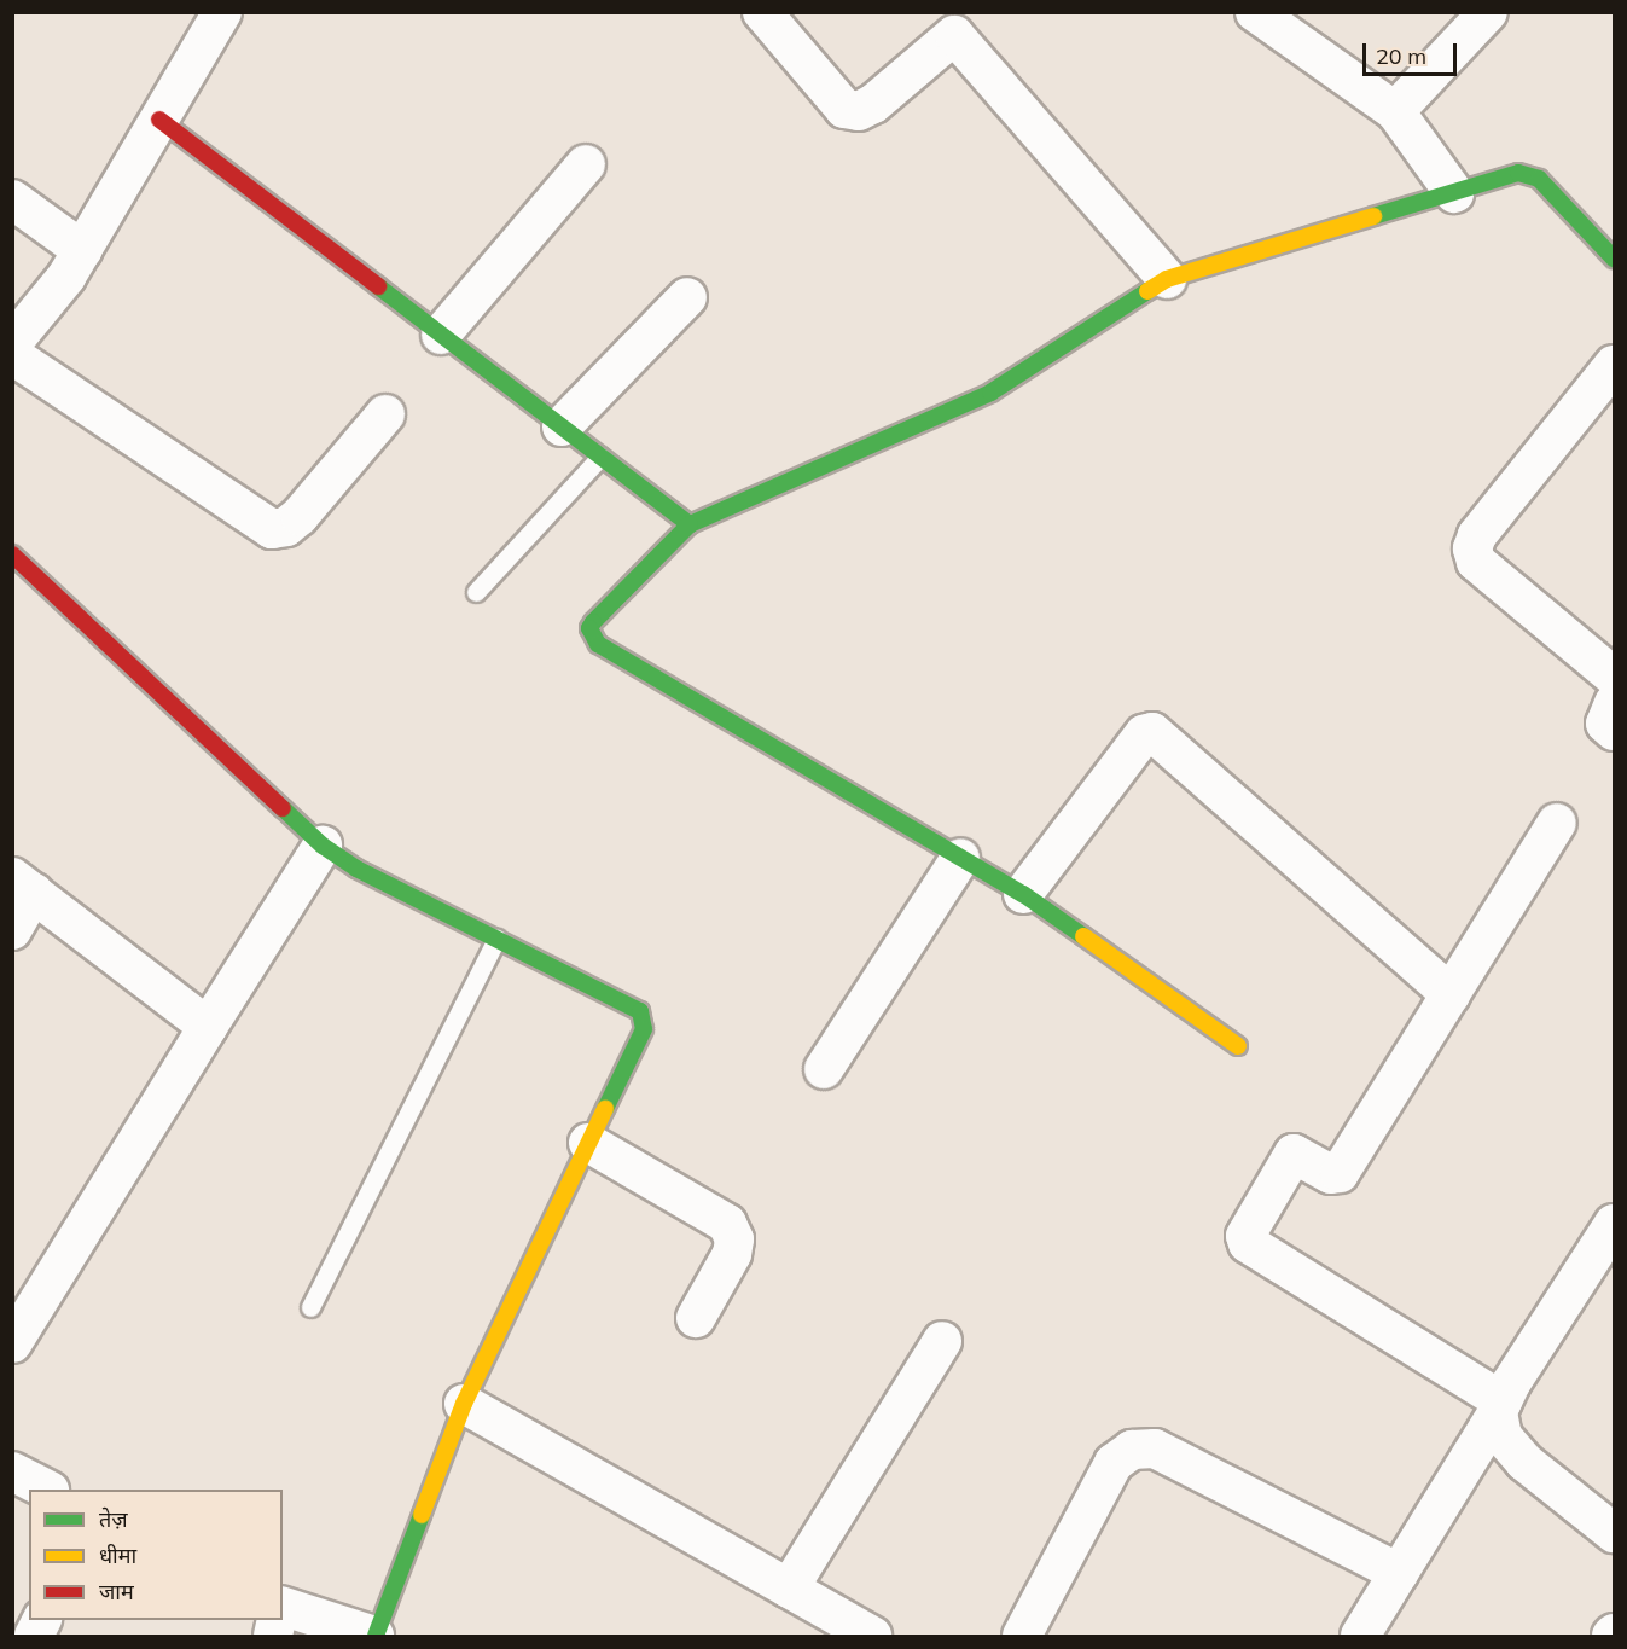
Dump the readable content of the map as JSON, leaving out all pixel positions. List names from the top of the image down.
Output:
{
  "legend": ["तेज़", "धीमा", "जाम"],
  "scale_bar": "20 m"
}
